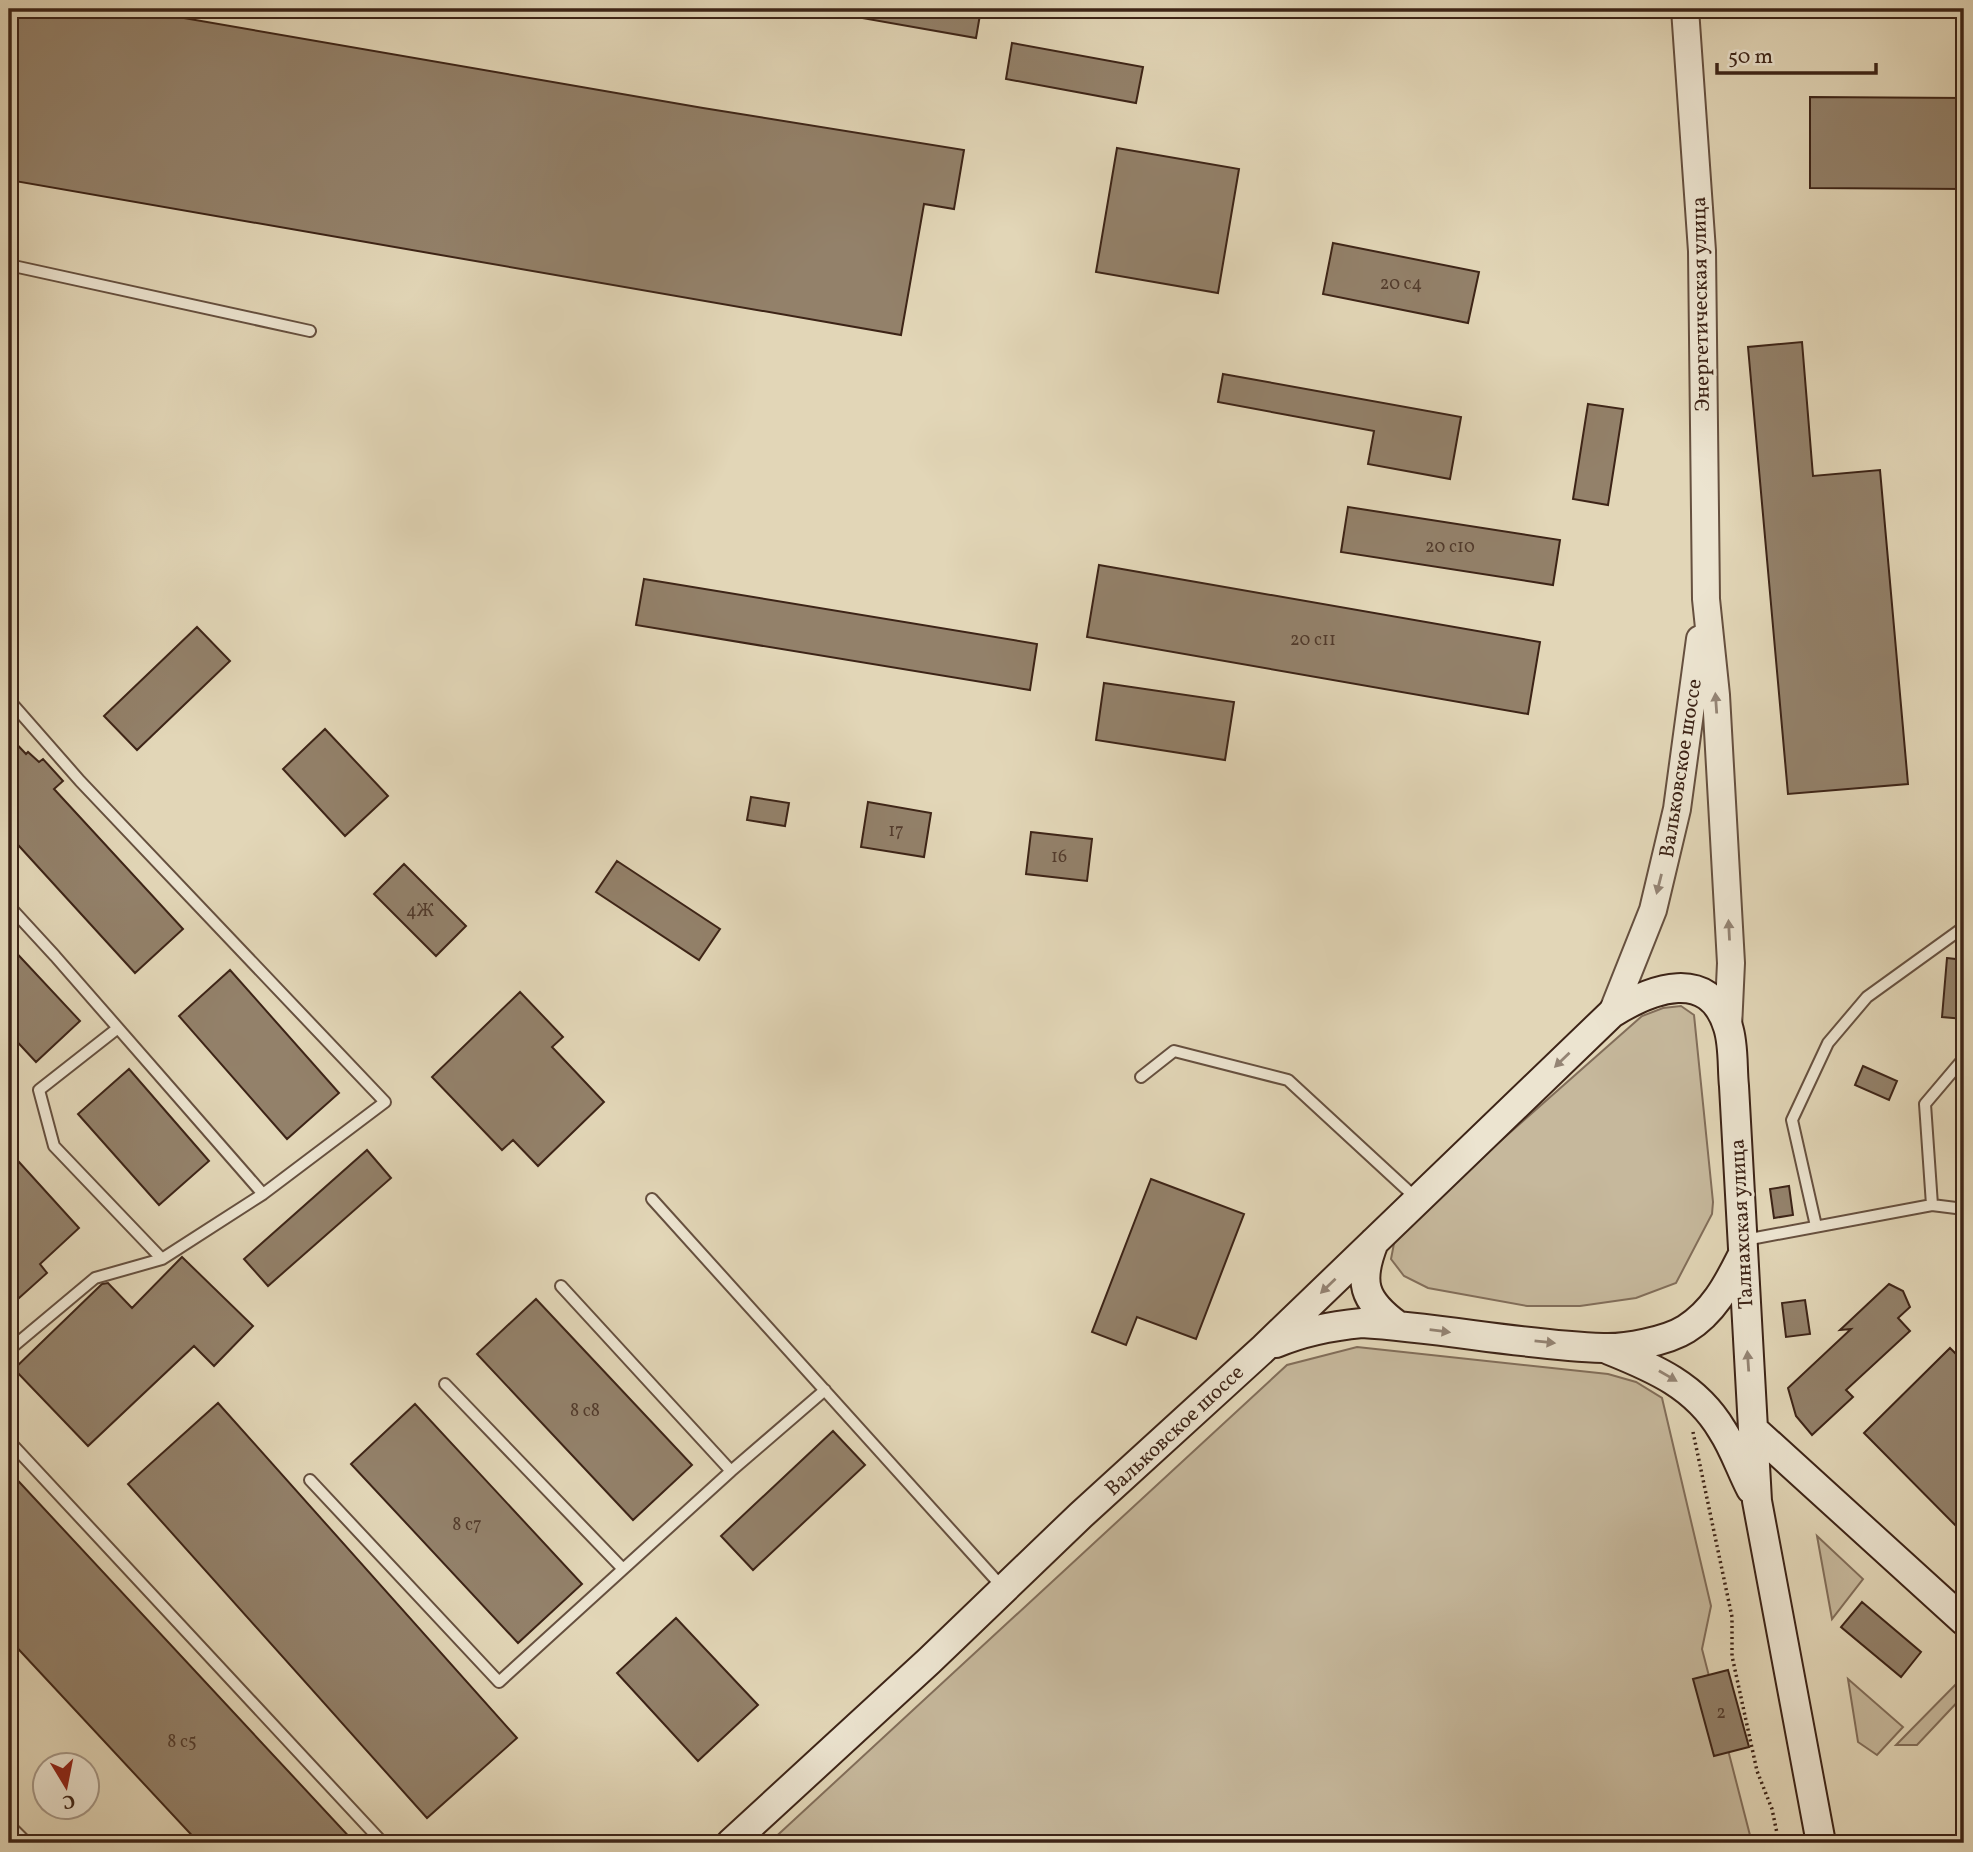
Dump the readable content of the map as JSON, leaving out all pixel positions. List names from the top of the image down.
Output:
{
  "streets": {
    "main road": ["Вальковское шоссе", "Талнахская улица"],
    "street": ["Энергетическая улица"]
  },
  "crossings": [
    ["Энергетическая улица", "Вальковское шоссе"],
    ["Энергетическая улица", "Талнахская улица"],
    ["Вальковское шоссе", "Талнахская улица"]
  ],
  "one_way": ["Вальковское шоссе", "Талнахская улица"],
  "house_numbers": [
    "20 с4",
    "20 с10",
    "20 с11",
    "17",
    "16",
    "4Ж",
    "8 с8",
    "8 с7",
    "2",
    "8 с5"
  ],
  "scale_bar": "50 m",
  "north": "bottom"
}
